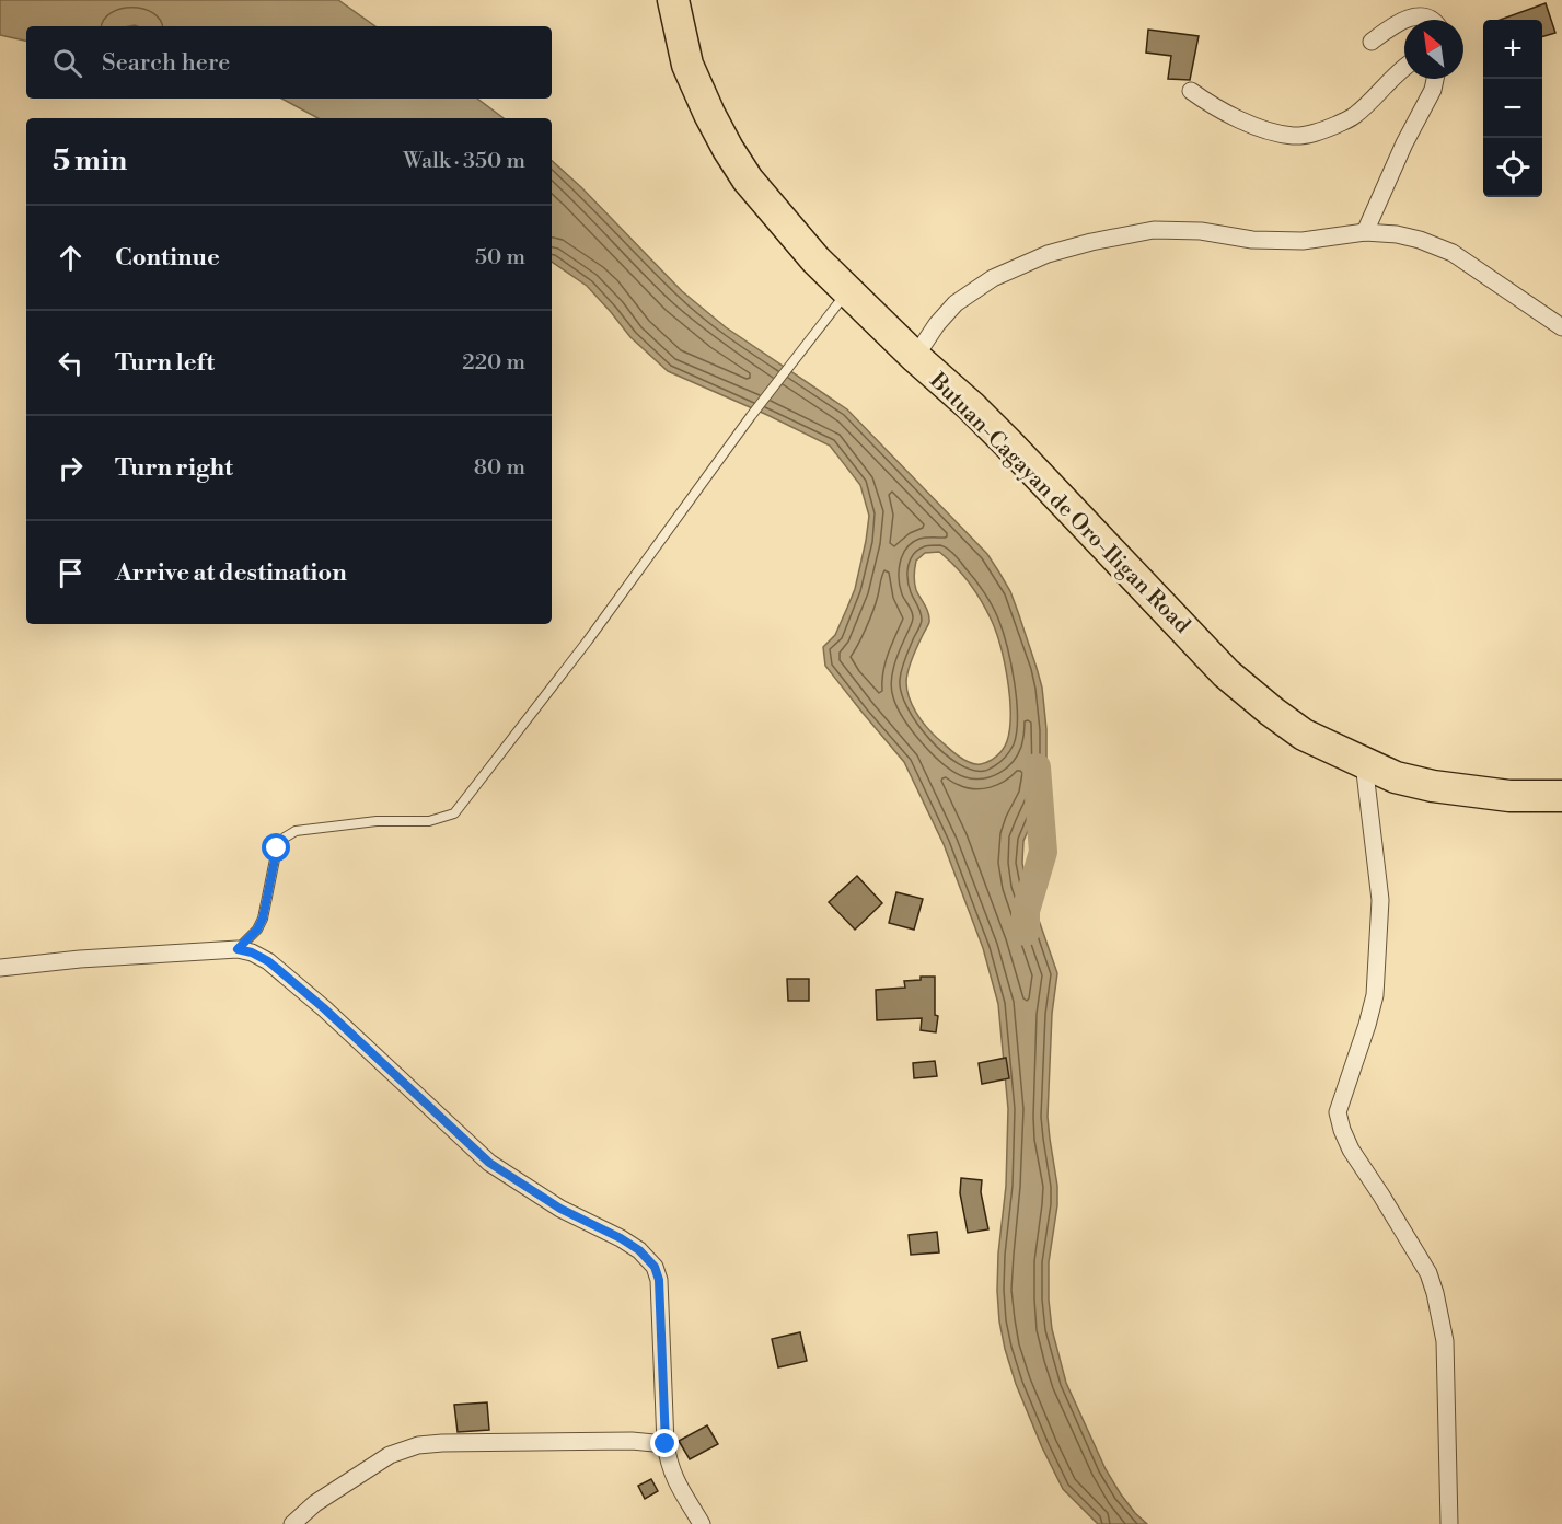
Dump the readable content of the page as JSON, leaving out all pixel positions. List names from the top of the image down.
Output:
{
  "streets": {
    "highway": ["Butuan-Cagayan de Oro-Iligan Road"]
  },
  "north": "top left",
  "page": {
    "map_buttons": ["+", "−"],
    "search": "Search here",
    "heading": ["5 min", "Walk · 350 m"],
    "list": [
      ["Continue", "50 m"],
      ["Turn left", "220 m"],
      ["Turn right", "80 m"],
      "Arrive at destination"
    ]
  }
}
